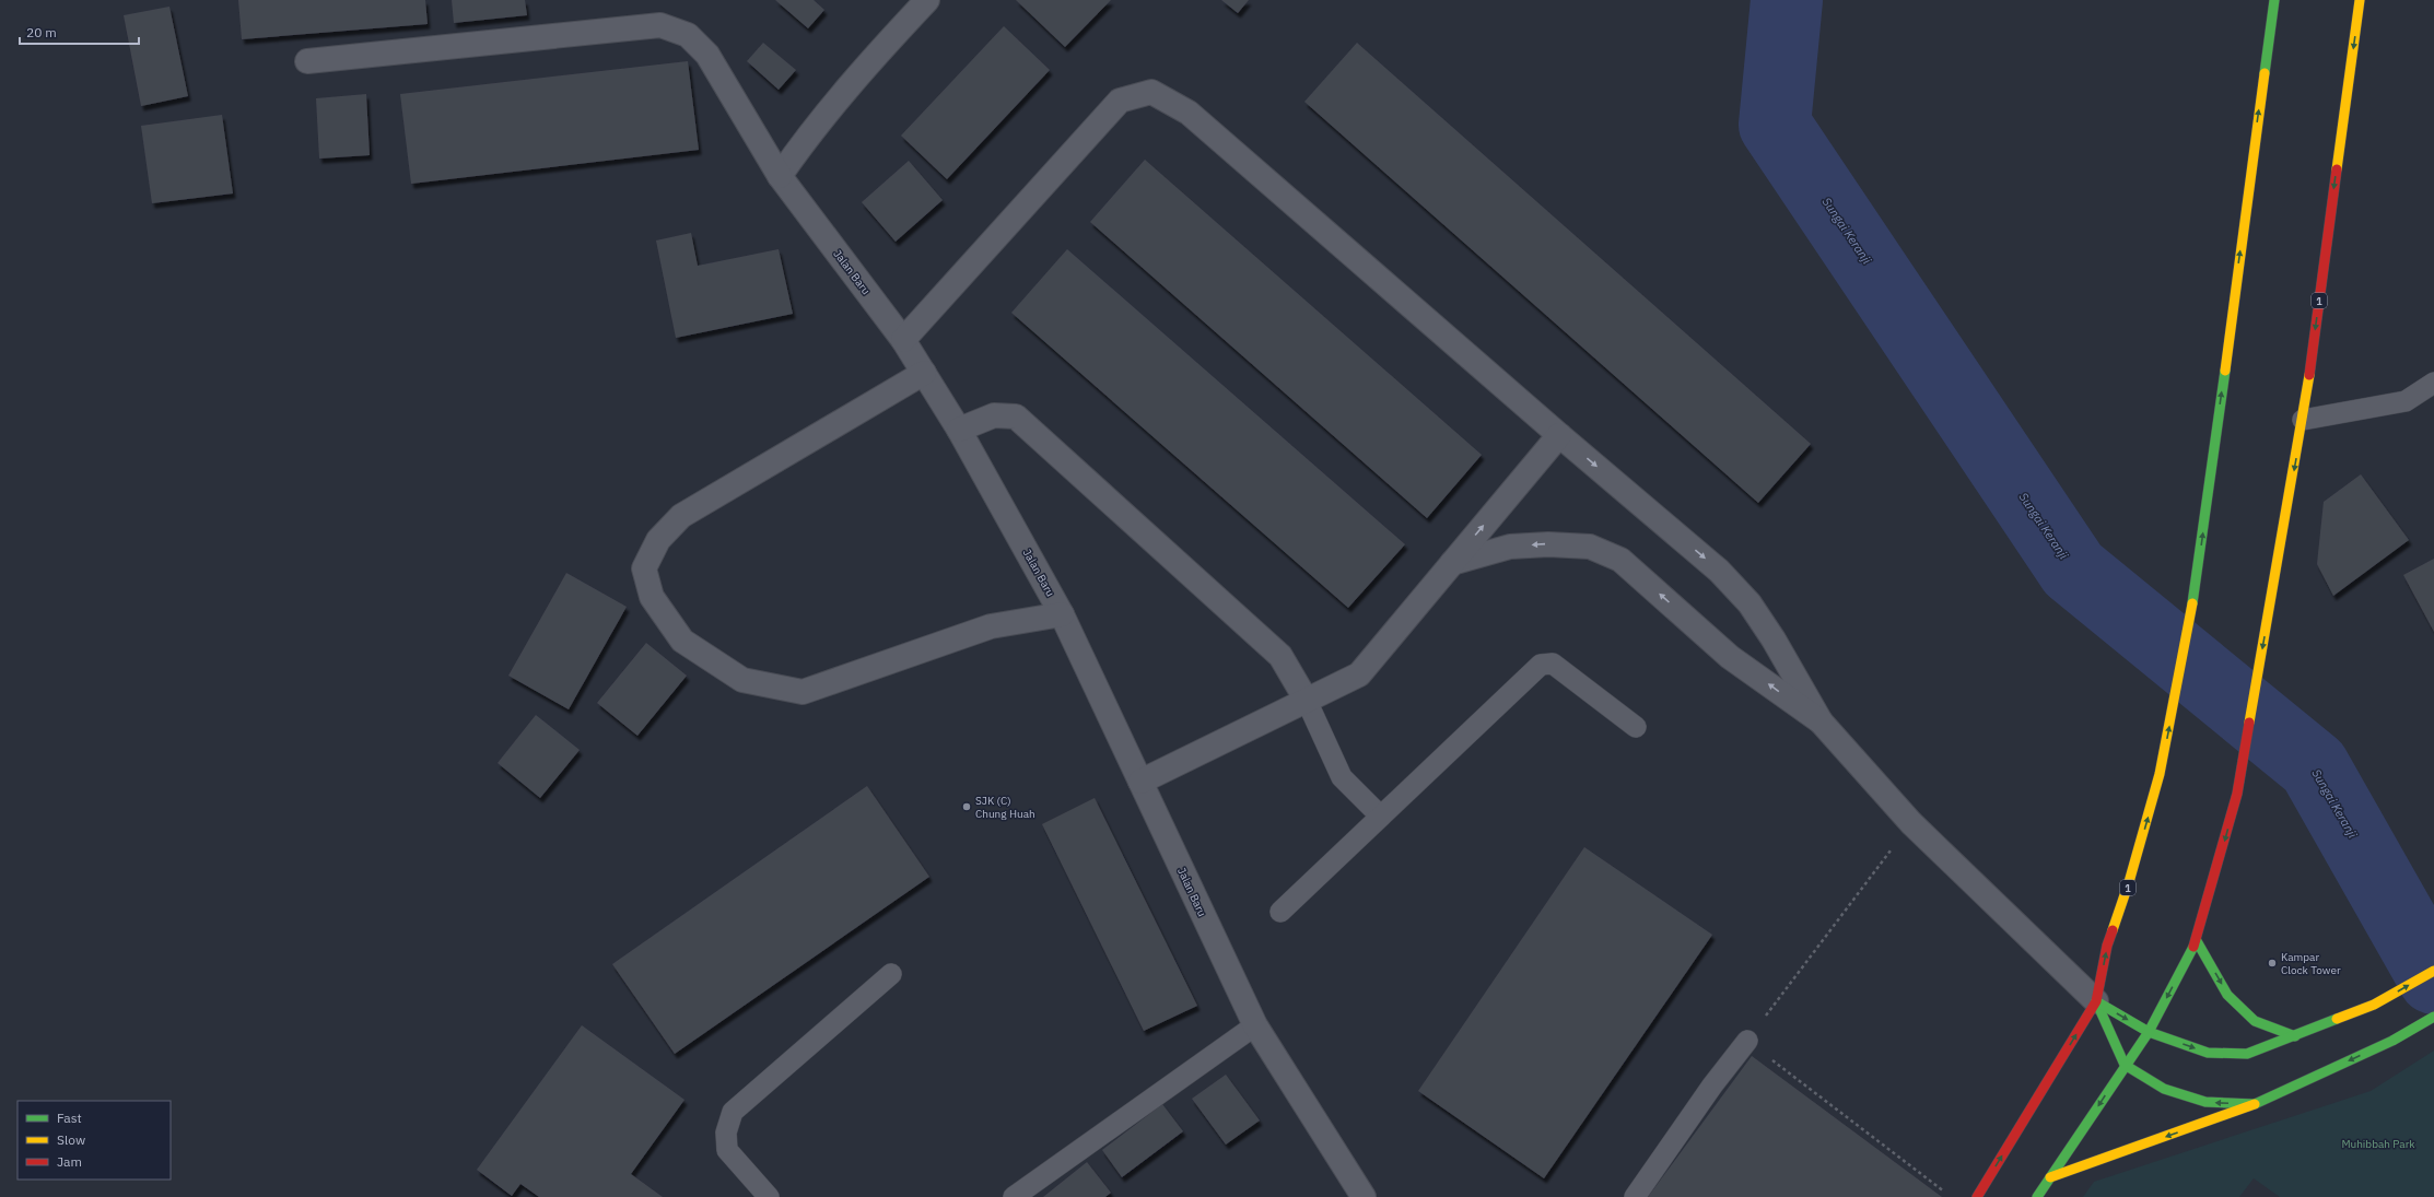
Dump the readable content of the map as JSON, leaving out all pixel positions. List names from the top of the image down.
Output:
{
  "streets": {
    "main road": ["1"],
    "street": ["Jalan Baru"]
  },
  "water": ["Sungai Keranji"],
  "parks": ["Muhibbah Park"],
  "places": ["SJK (C) Chung Huah", "Kampar Clock Tower"],
  "legend": ["Fast", "Slow", "Jam"],
  "scale_bar": "20 m"
}
